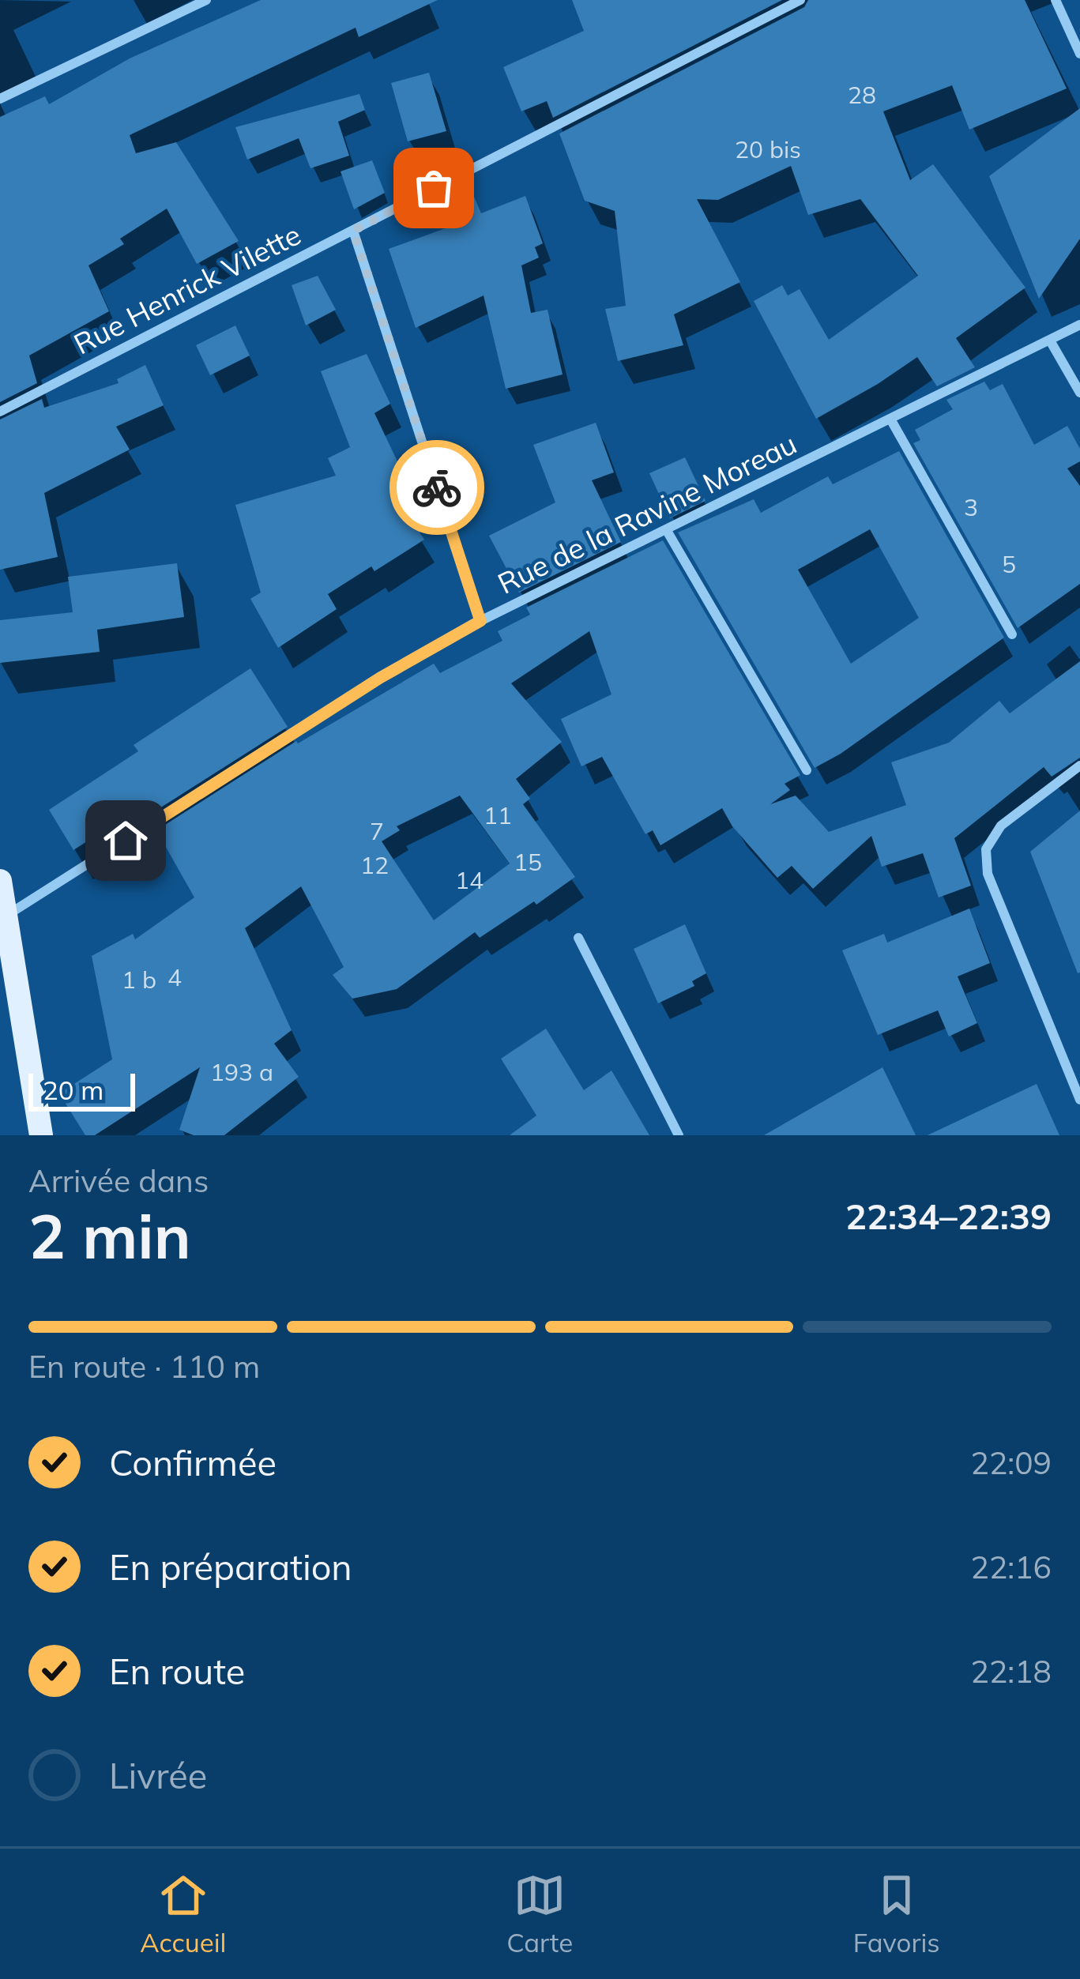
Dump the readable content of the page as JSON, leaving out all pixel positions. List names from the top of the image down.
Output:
{
  "streets": {
    "street": ["Rue Henrick Vilette", "Rue de la Ravine Moreau"]
  },
  "house_numbers": [
    "28",
    "20 bis",
    "3",
    "5",
    "11",
    "7",
    "15",
    "12",
    "14",
    "4",
    "1 b",
    "193 a"
  ],
  "scale_bar": "20 m",
  "page": {
    "scale": "20 m",
    "heading": ["2 min", "Arrivée dans", "22:34–22:39"],
    "bar": "En route · 110 m",
    "list": [
      ["Confirmée", "22:09"],
      ["En préparation", "22:16"],
      ["En route", "22:18"],
      "Livrée"
    ],
    "tabs": ["Accueil", "Carte", "Favoris"]
  }
}
